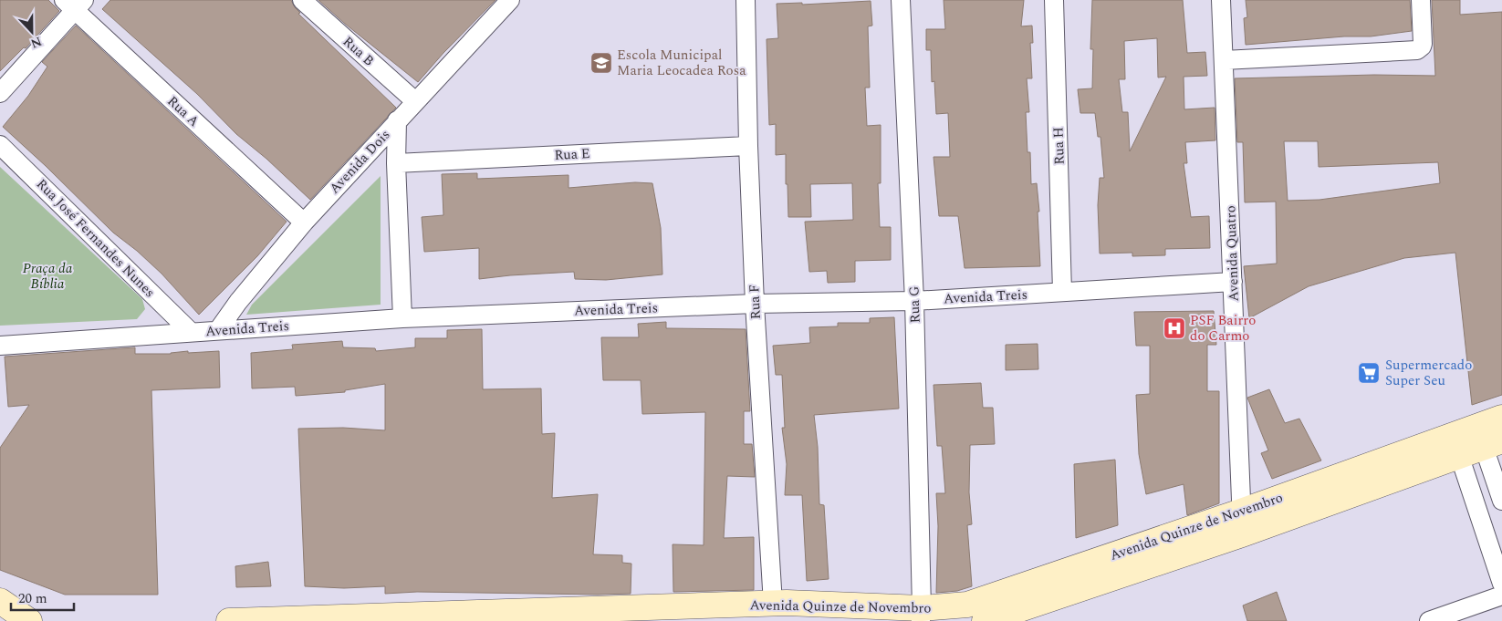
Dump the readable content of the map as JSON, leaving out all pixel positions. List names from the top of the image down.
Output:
{
  "streets": {
    "main road": ["Avenida Quinze de Novembro"],
    "street": [
      "Rua B",
      "Rua A",
      "Rua H",
      "Rua E",
      "Avenida Dois",
      "Rua José Fernandes Nunes",
      "Avenida Quatro",
      "Avenida Treis",
      "Rua F",
      "Rua G"
    ]
  },
  "crossings": [
    ["Rua B", "Avenida Dois"],
    ["Rua A", "Avenida Dois"],
    ["Rua H", "Avenida Treis"],
    ["Rua E", "Rua F"],
    ["Avenida Dois", "Avenida Treis"],
    ["Rua José Fernandes Nunes", "Avenida Treis"],
    ["Avenida Quatro", "Avenida Treis"],
    ["Avenida Quatro", "Avenida Quinze de Novembro"],
    ["Avenida Treis", "Rua F"],
    ["Avenida Treis", "Rua G"],
    ["Rua F", "Avenida Quinze de Novembro"],
    ["Rua G", "Avenida Quinze de Novembro"]
  ],
  "parks": ["Praça da Bíblia"],
  "places": {
    "school or university": ["Escola Municipal Maria Leocadea Rosa"],
    "hospital": ["PSF Bairro do Carmo"],
    "supermarket": ["Supermercado Super Seu"]
  },
  "scale_bar": "20 m",
  "north": "bottom"
}
